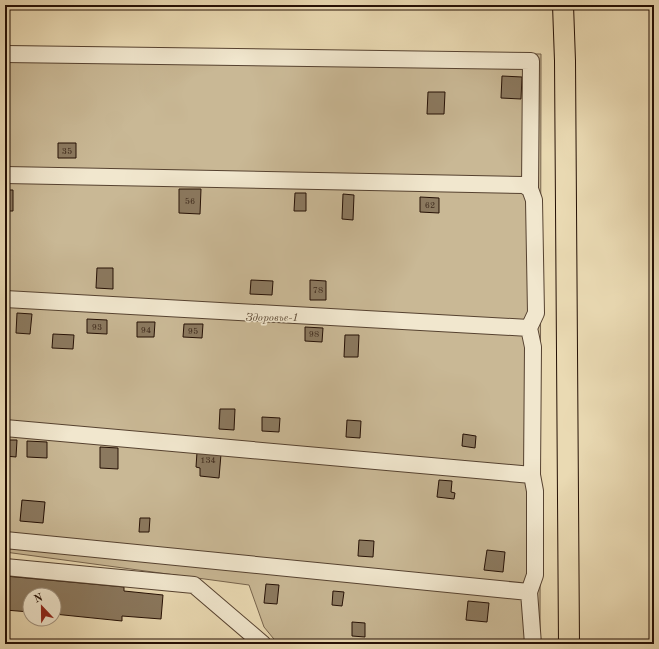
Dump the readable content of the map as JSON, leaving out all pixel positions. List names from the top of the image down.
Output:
{
  "parks": ["Здоровье-1"],
  "house_numbers": [
    "35",
    "56",
    "62",
    "78",
    "93",
    "94",
    "95",
    "98",
    "134"
  ],
  "north": "top"
}
